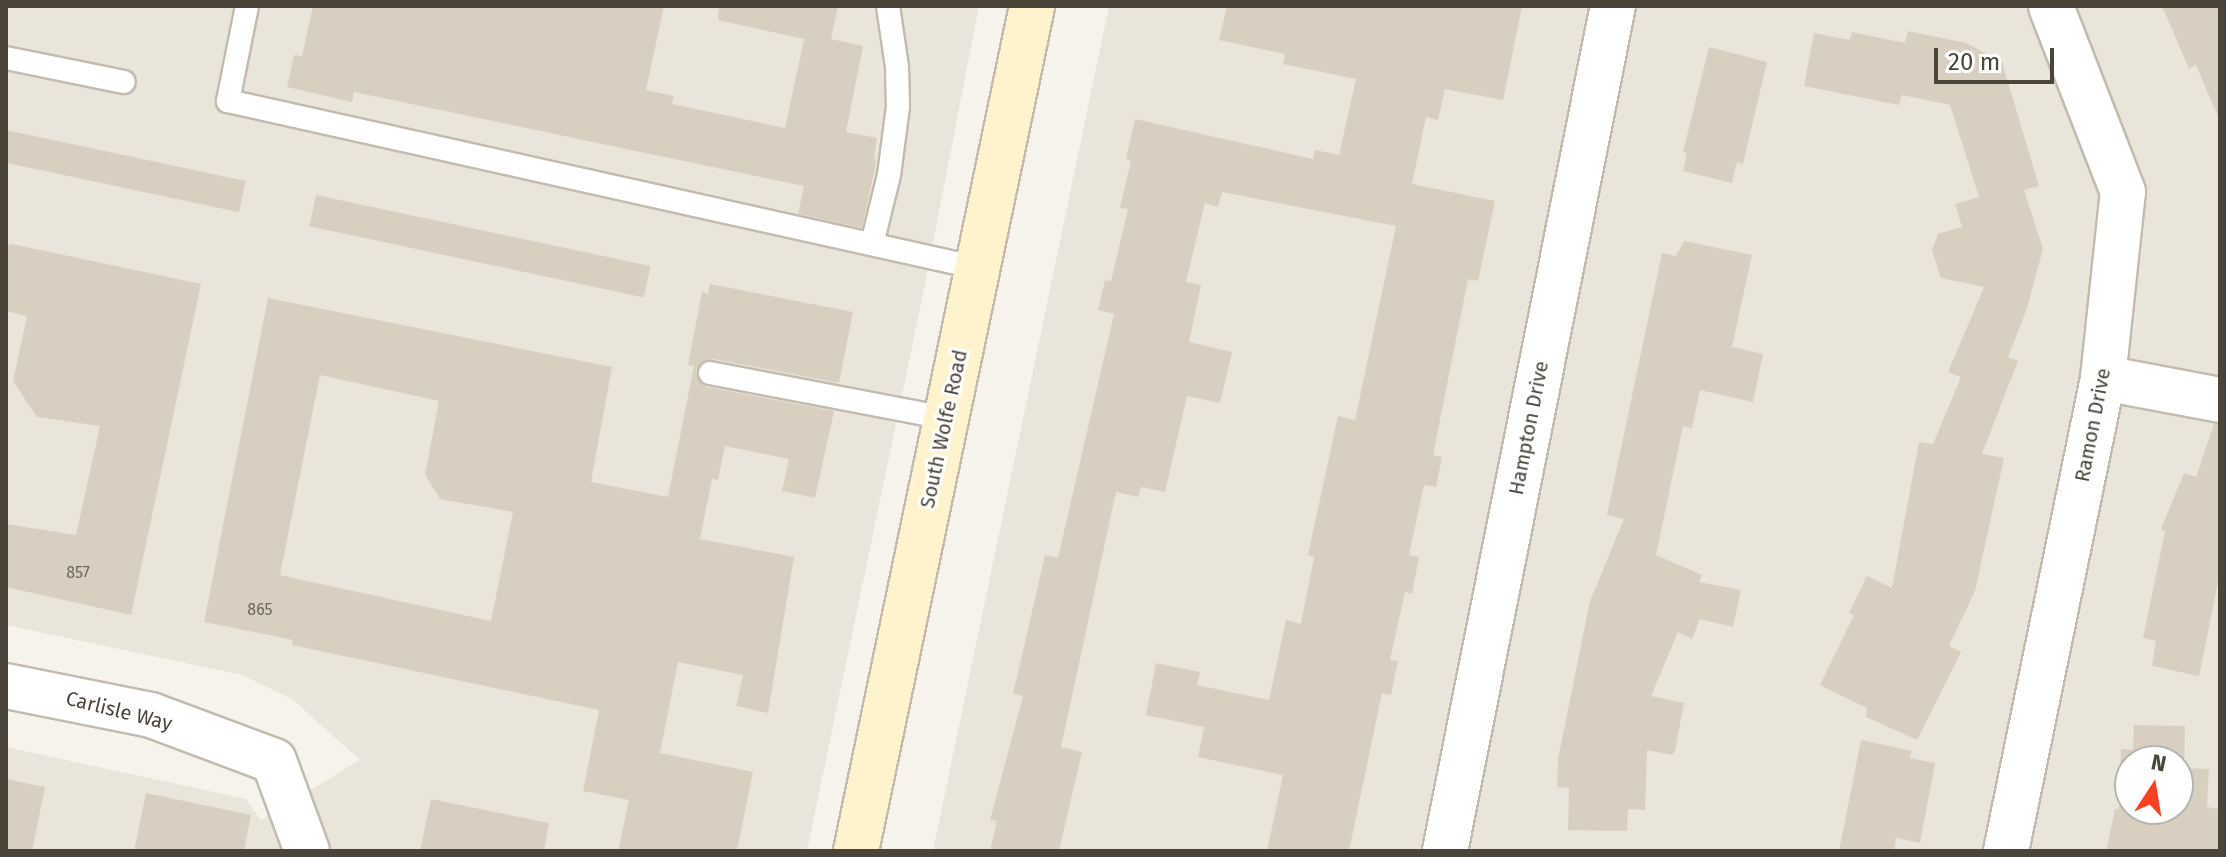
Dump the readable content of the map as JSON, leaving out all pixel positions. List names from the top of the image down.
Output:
{
  "streets": {
    "main road": ["South Wolfe Road"],
    "street": ["Ramon Drive", "Hampton Drive", "Carlisle Way"]
  },
  "house_numbers": ["857", "865"],
  "scale_bar": "20 m",
  "north": "top"
}
